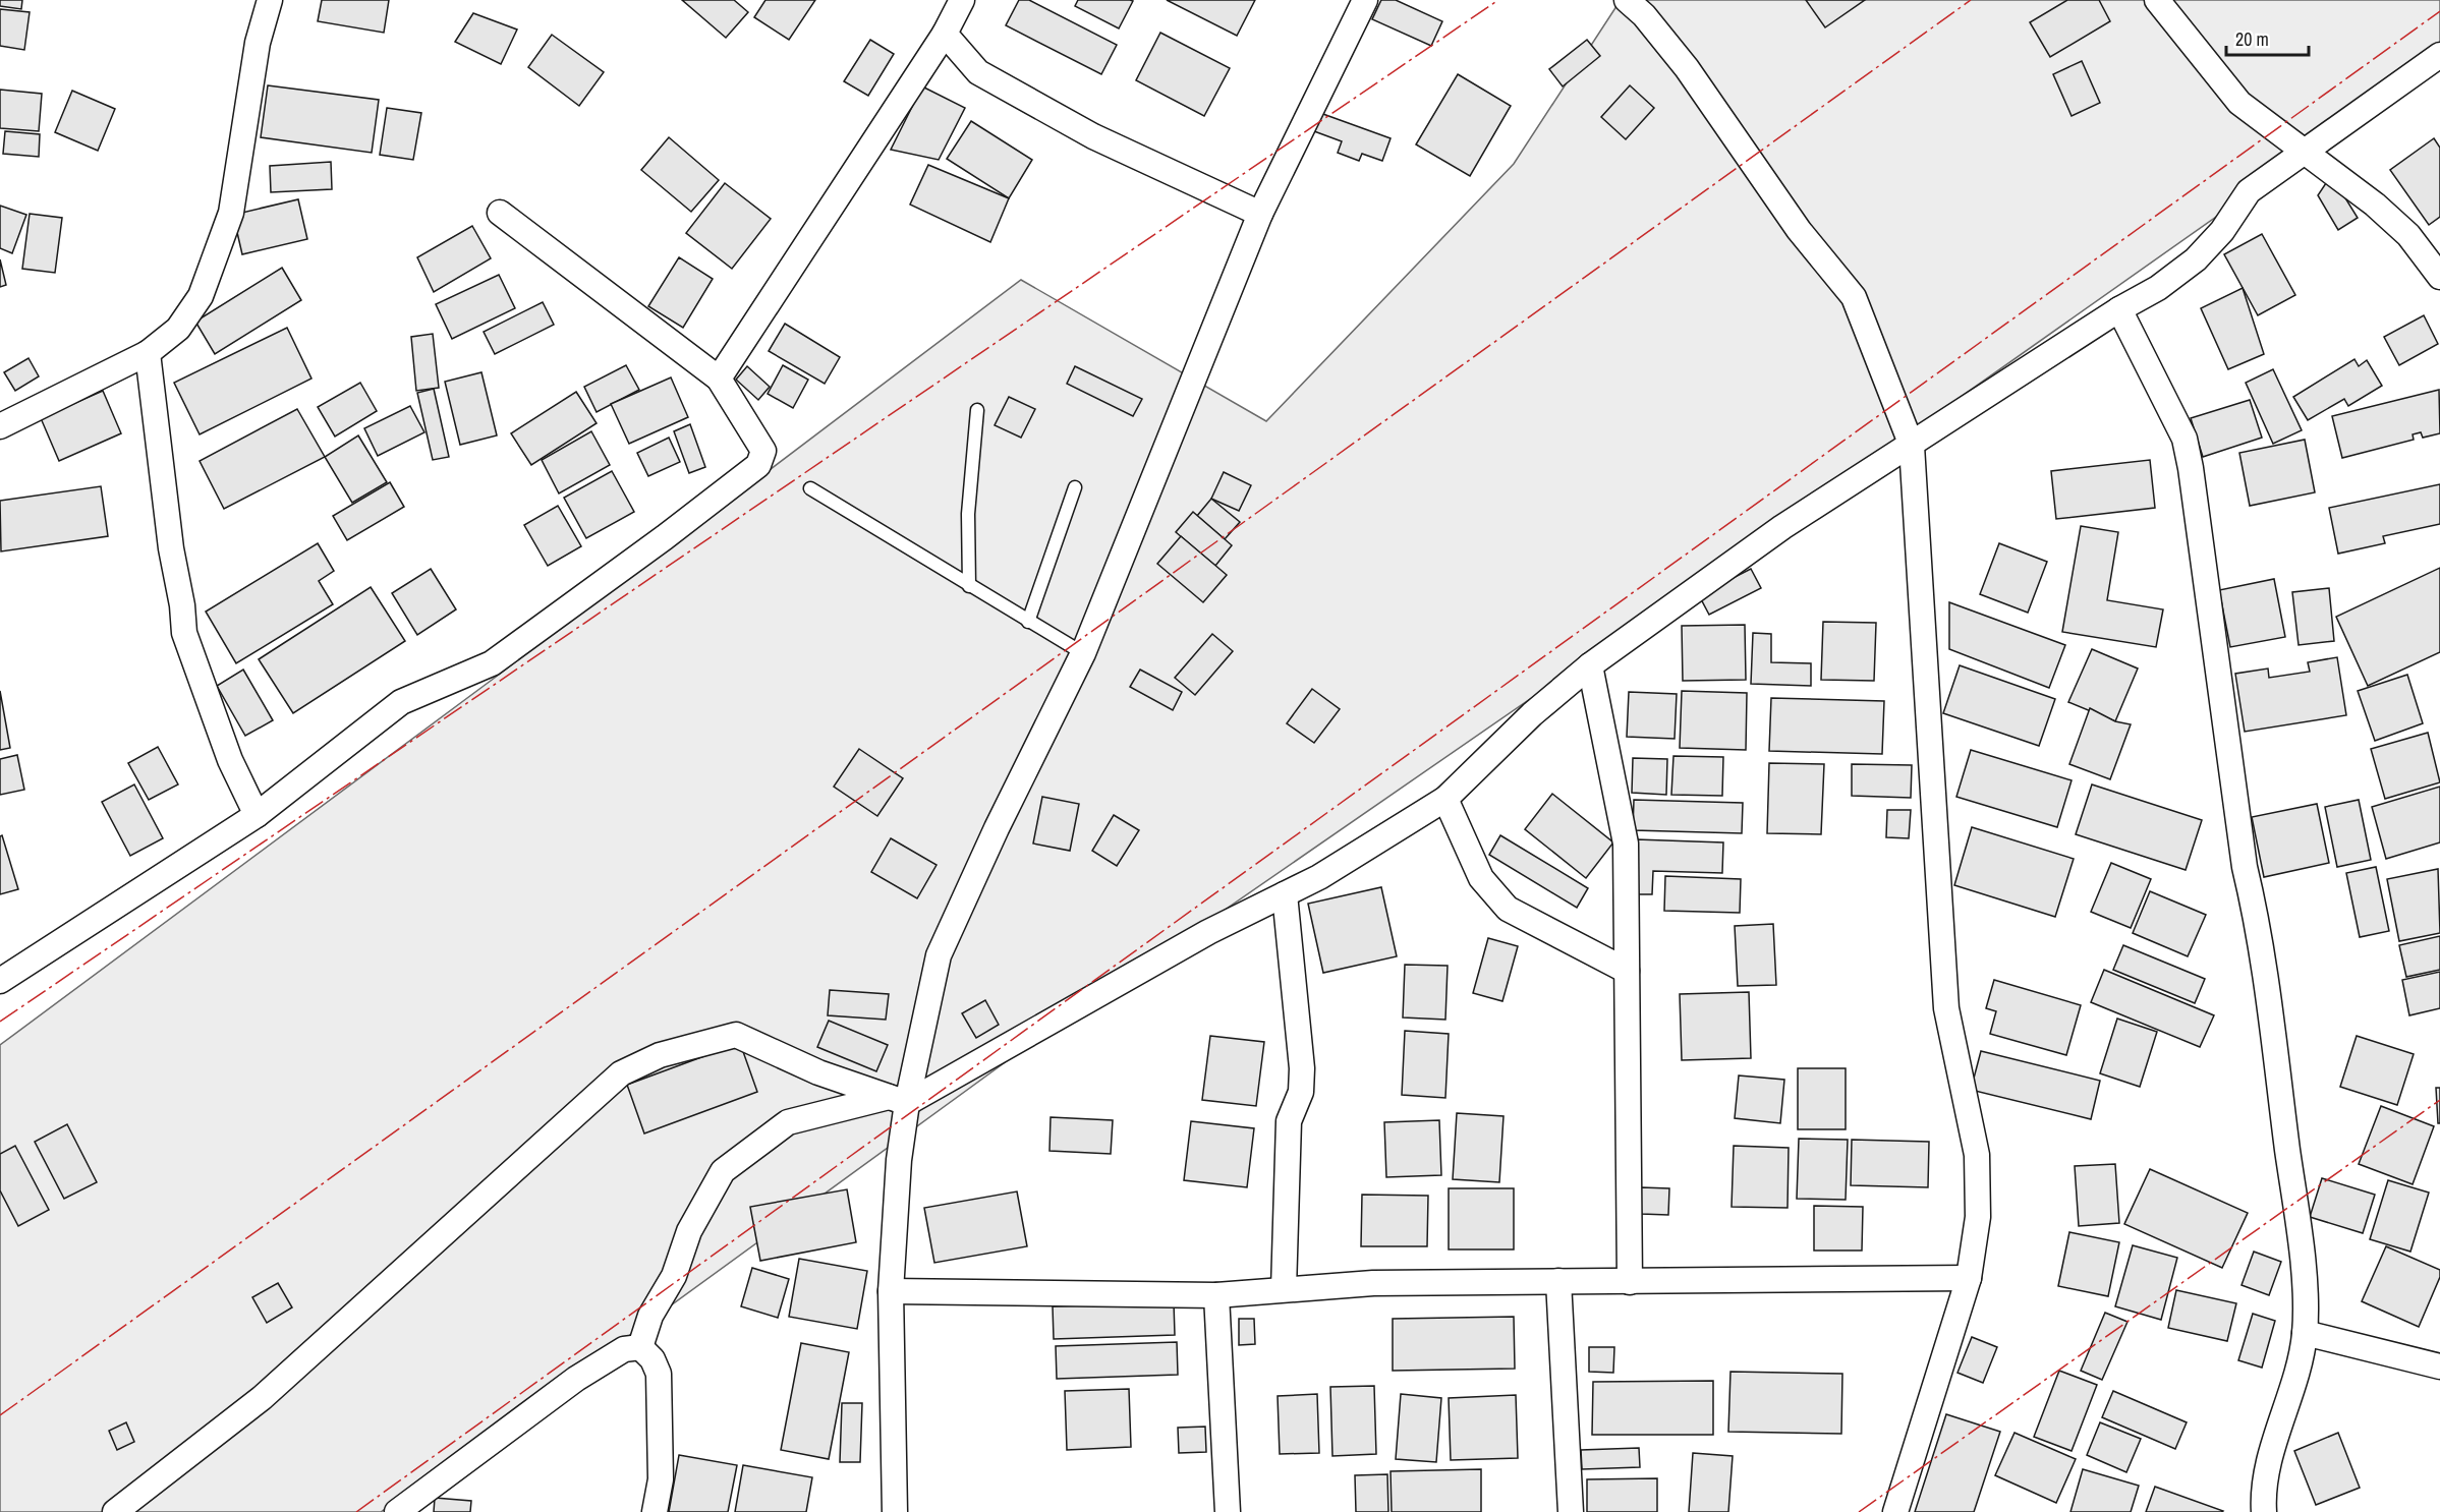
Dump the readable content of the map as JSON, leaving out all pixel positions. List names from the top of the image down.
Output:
{
  "scale_bar": "20 m"
}
